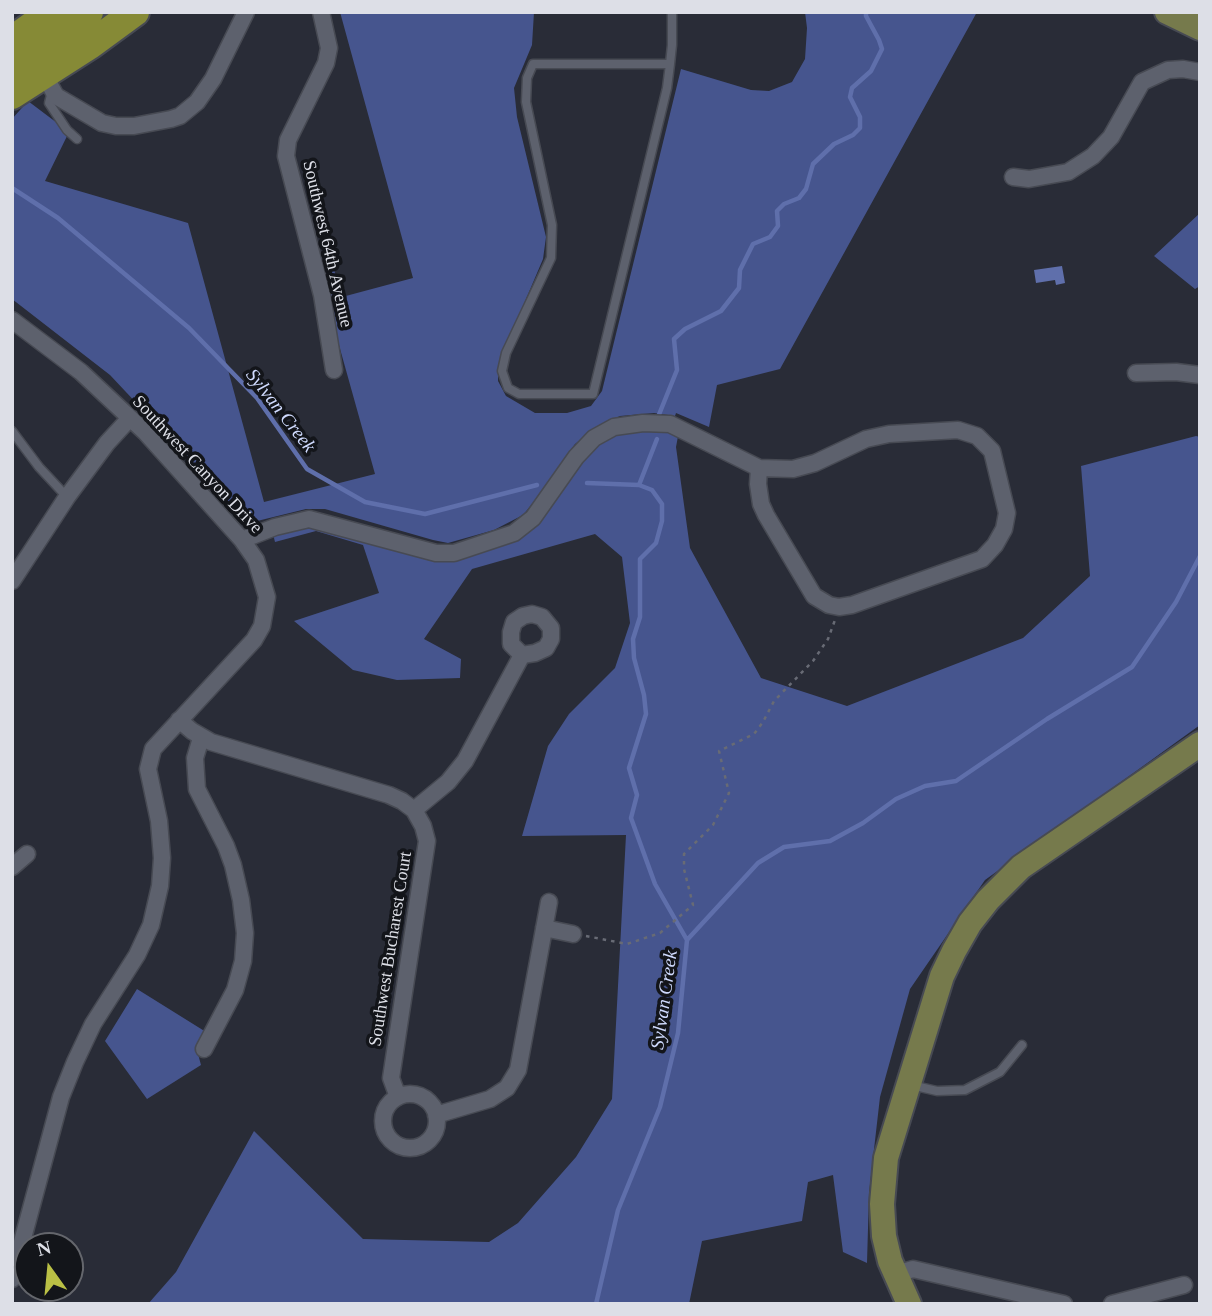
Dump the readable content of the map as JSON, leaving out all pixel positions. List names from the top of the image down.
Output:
{
  "streets": {
    "street": ["Southwest 64th Avenue", "Southwest Canyon Drive", "Southwest Bucharest Court"]
  },
  "water": ["Sylvan Creek"],
  "north": "top"
}
